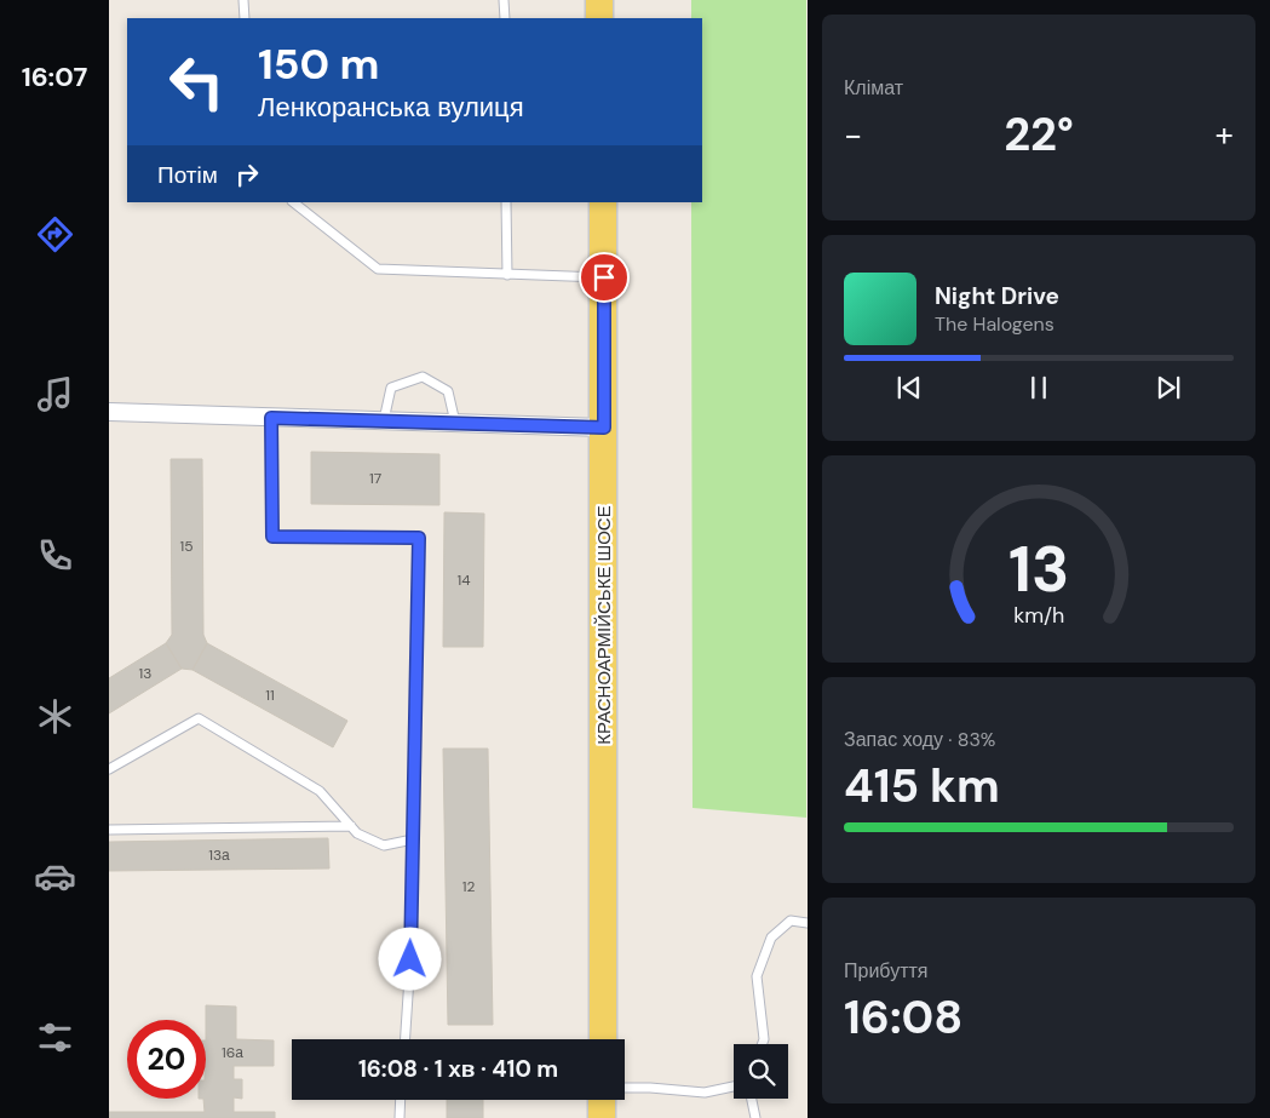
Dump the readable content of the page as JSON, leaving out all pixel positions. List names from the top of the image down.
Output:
{
  "streets": {
    "main road": ["КРАСНОАРМІЙСЬКЕ ШОСЕ"]
  },
  "house_numbers": [
    "17",
    "15",
    "14",
    "13",
    "11",
    "13а",
    "12",
    "16а"
  ],
  "page": {
    "tabs": "16:07",
    "tile": [
      "Клімат",
      ["Запас ходу · 83%", "415 km"],
      ["Прибуття", "16:08"]
    ],
    "turn": ["150 m", "Ленкоранська вулиця"],
    "heat": ["−", "22°", "+"],
    "then": "Потім",
    "song": ["Night Drive", "The Halogens"],
    "limit": "20",
    "trip": "16:08 · 1 хв · 410 m",
    "gauge": ["13", "km/h"]
  }
}
